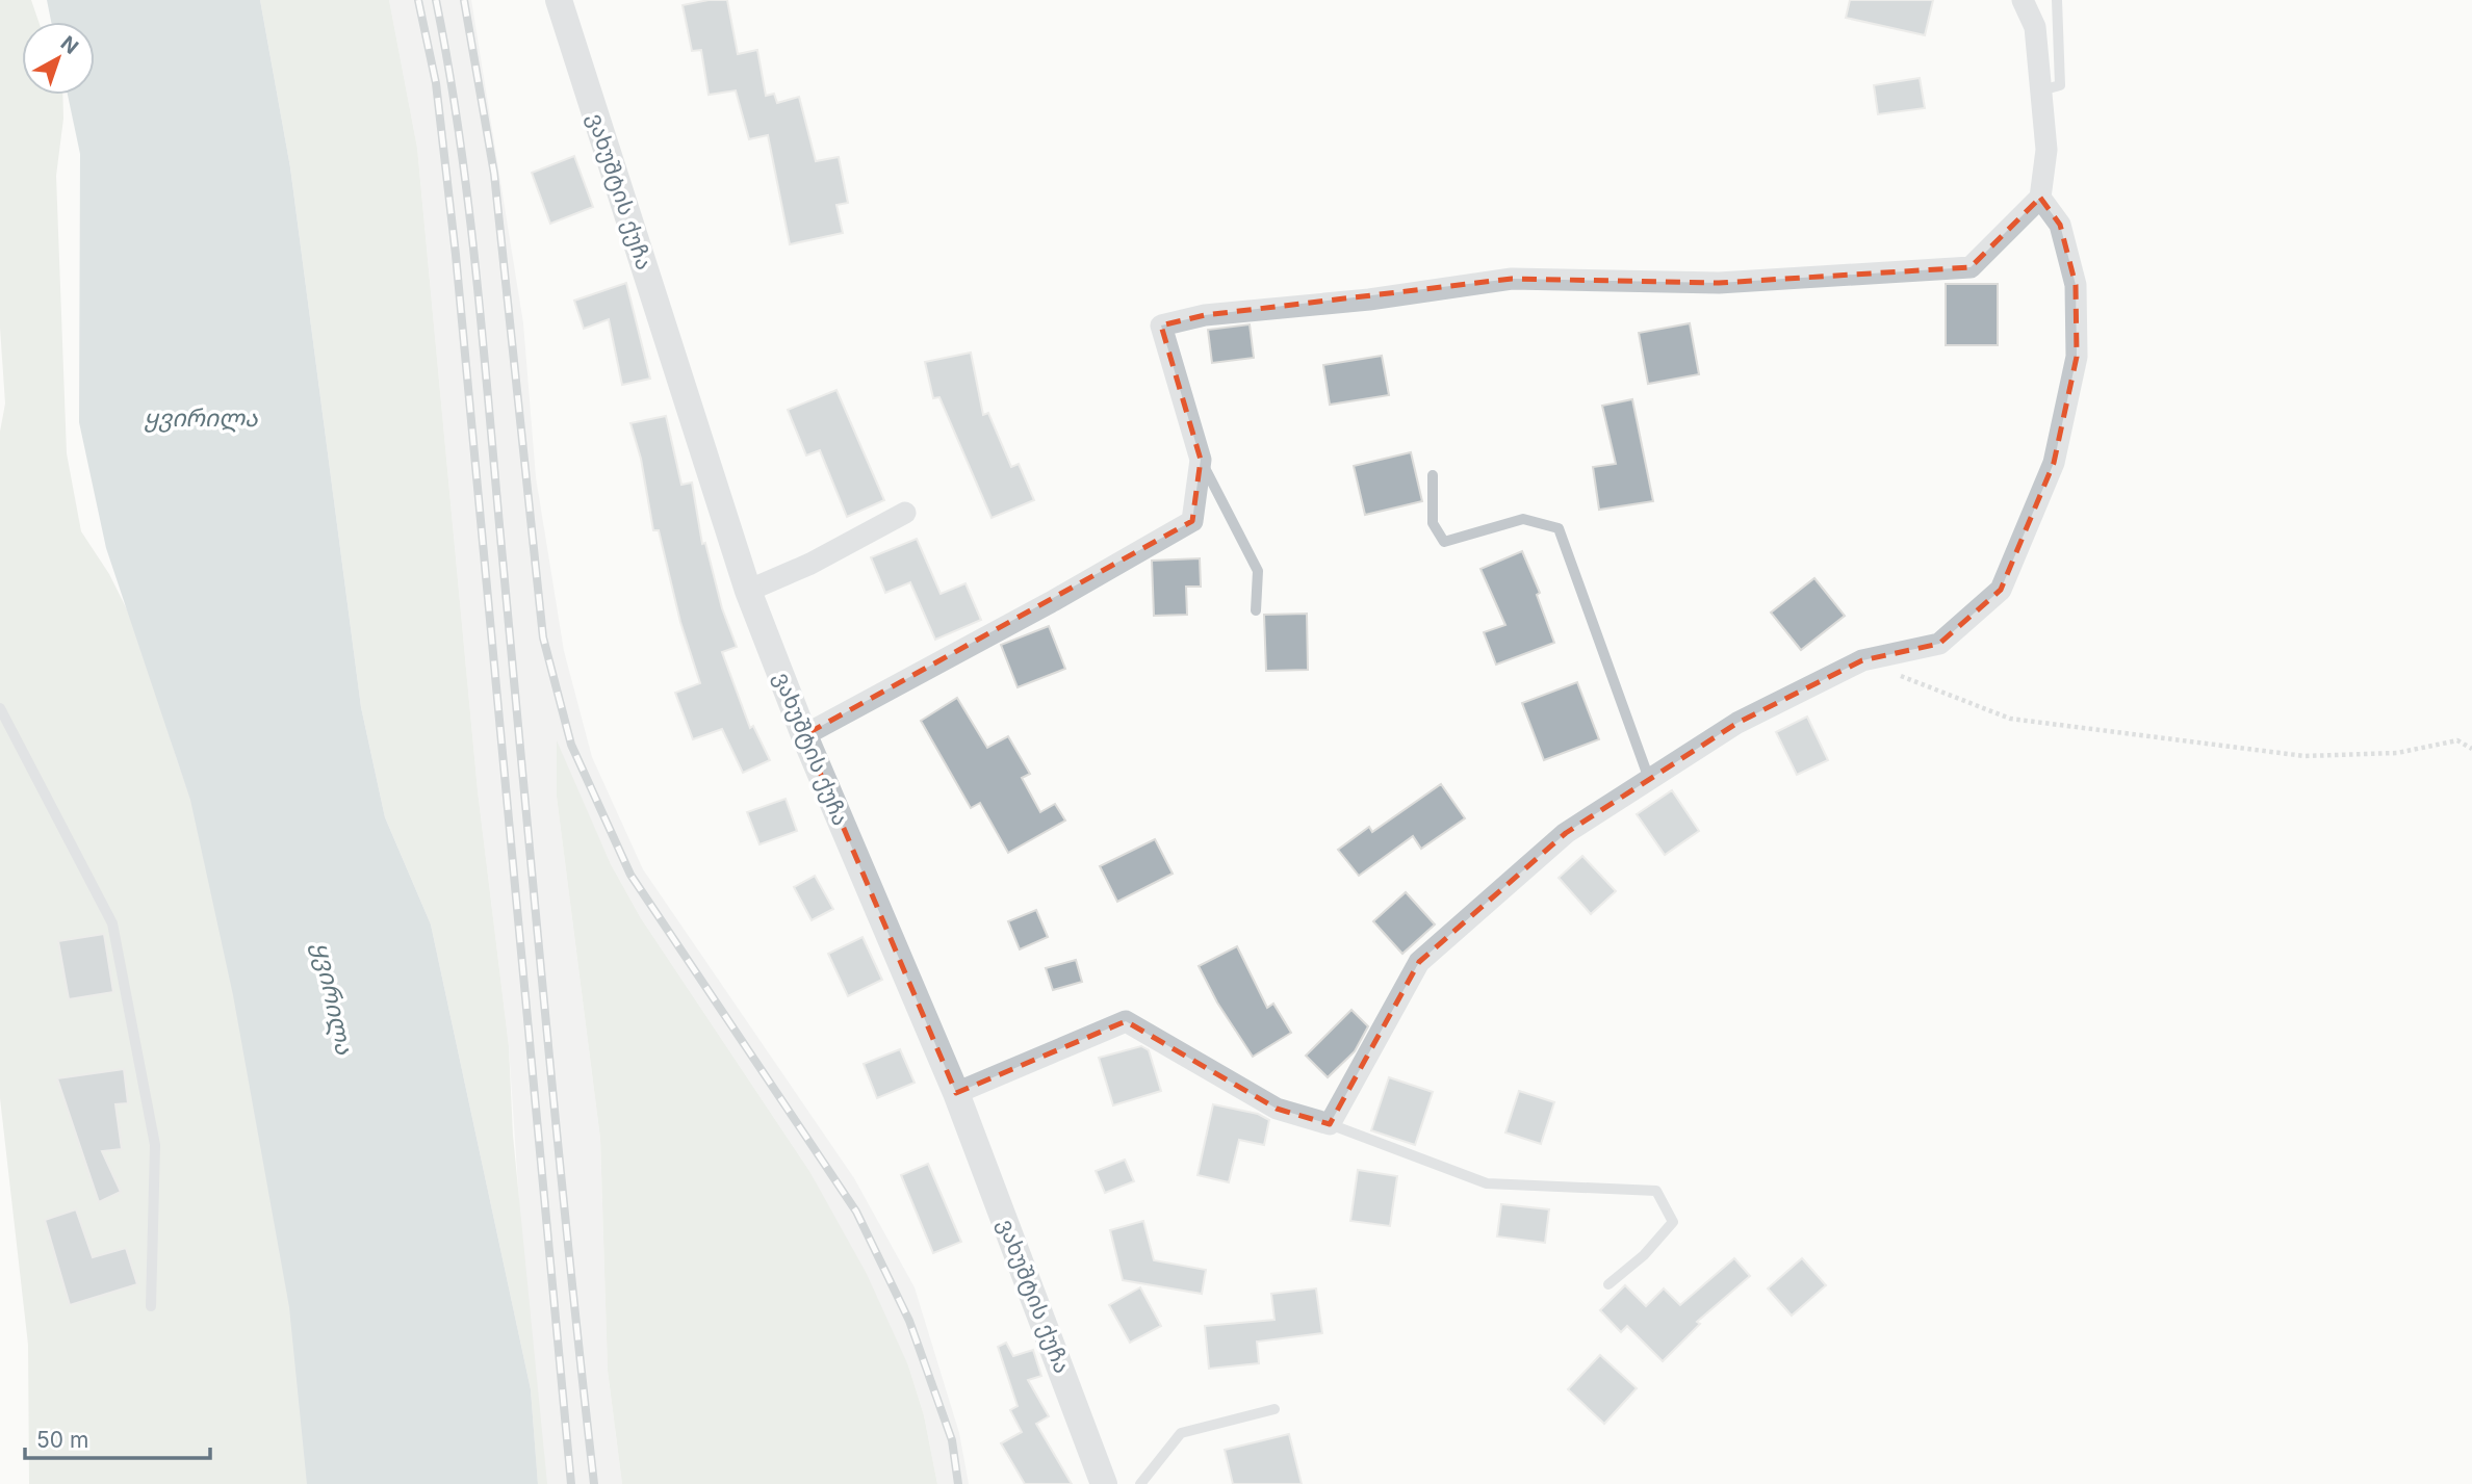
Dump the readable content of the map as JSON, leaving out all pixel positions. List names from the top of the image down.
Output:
{
  "streets": {
    "street": ["ვახუშტის ქუჩა"]
  },
  "water": ["ყვირილა"],
  "scale_bar": "50 m",
  "north": "top right"
}
